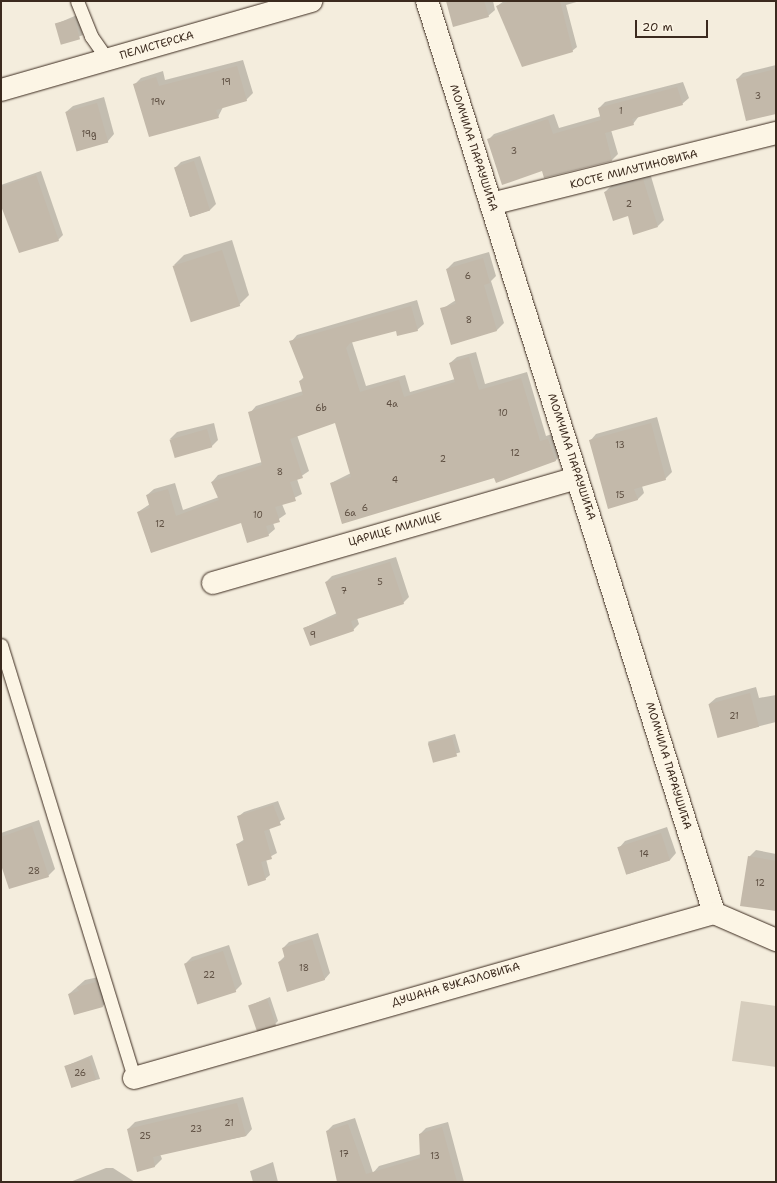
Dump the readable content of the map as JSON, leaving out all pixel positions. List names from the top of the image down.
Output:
{
  "streets": {
    "street": [
      "ПЕЛИСТЕРСКА",
      "МОМЧИЛА ПАРАУШИЋА",
      "КОСТЕ МИЛУТИНОВИЋА",
      "ЦАРИЦЕ МИЛИЦЕ",
      "ДУШАНА ВУКАЈЛОВИЋА"
    ]
  },
  "crossings": [
    ["МОМЧИЛА ПАРАУШИЋА", "КОСТЕ МИЛУТИНОВИЋА"],
    ["МОМЧИЛА ПАРАУШИЋА", "ЦАРИЦЕ МИЛИЦЕ"],
    ["МОМЧИЛА ПАРАУШИЋА", "ДУШАНА ВУКАЈЛОВИЋА"]
  ],
  "house_numbers": [
    "19",
    "3",
    "19v",
    "1",
    "19g",
    "3",
    "2",
    "6",
    "8",
    "4a",
    "6b",
    "10",
    "13",
    "12",
    "2",
    "8",
    "4",
    "15",
    "6",
    "6a",
    "10",
    "12",
    "5",
    "7",
    "9",
    "21",
    "14",
    "28",
    "12",
    "18",
    "22",
    "26",
    "21",
    "23",
    "25",
    "17",
    "13"
  ],
  "scale_bar": "20 m"
}
